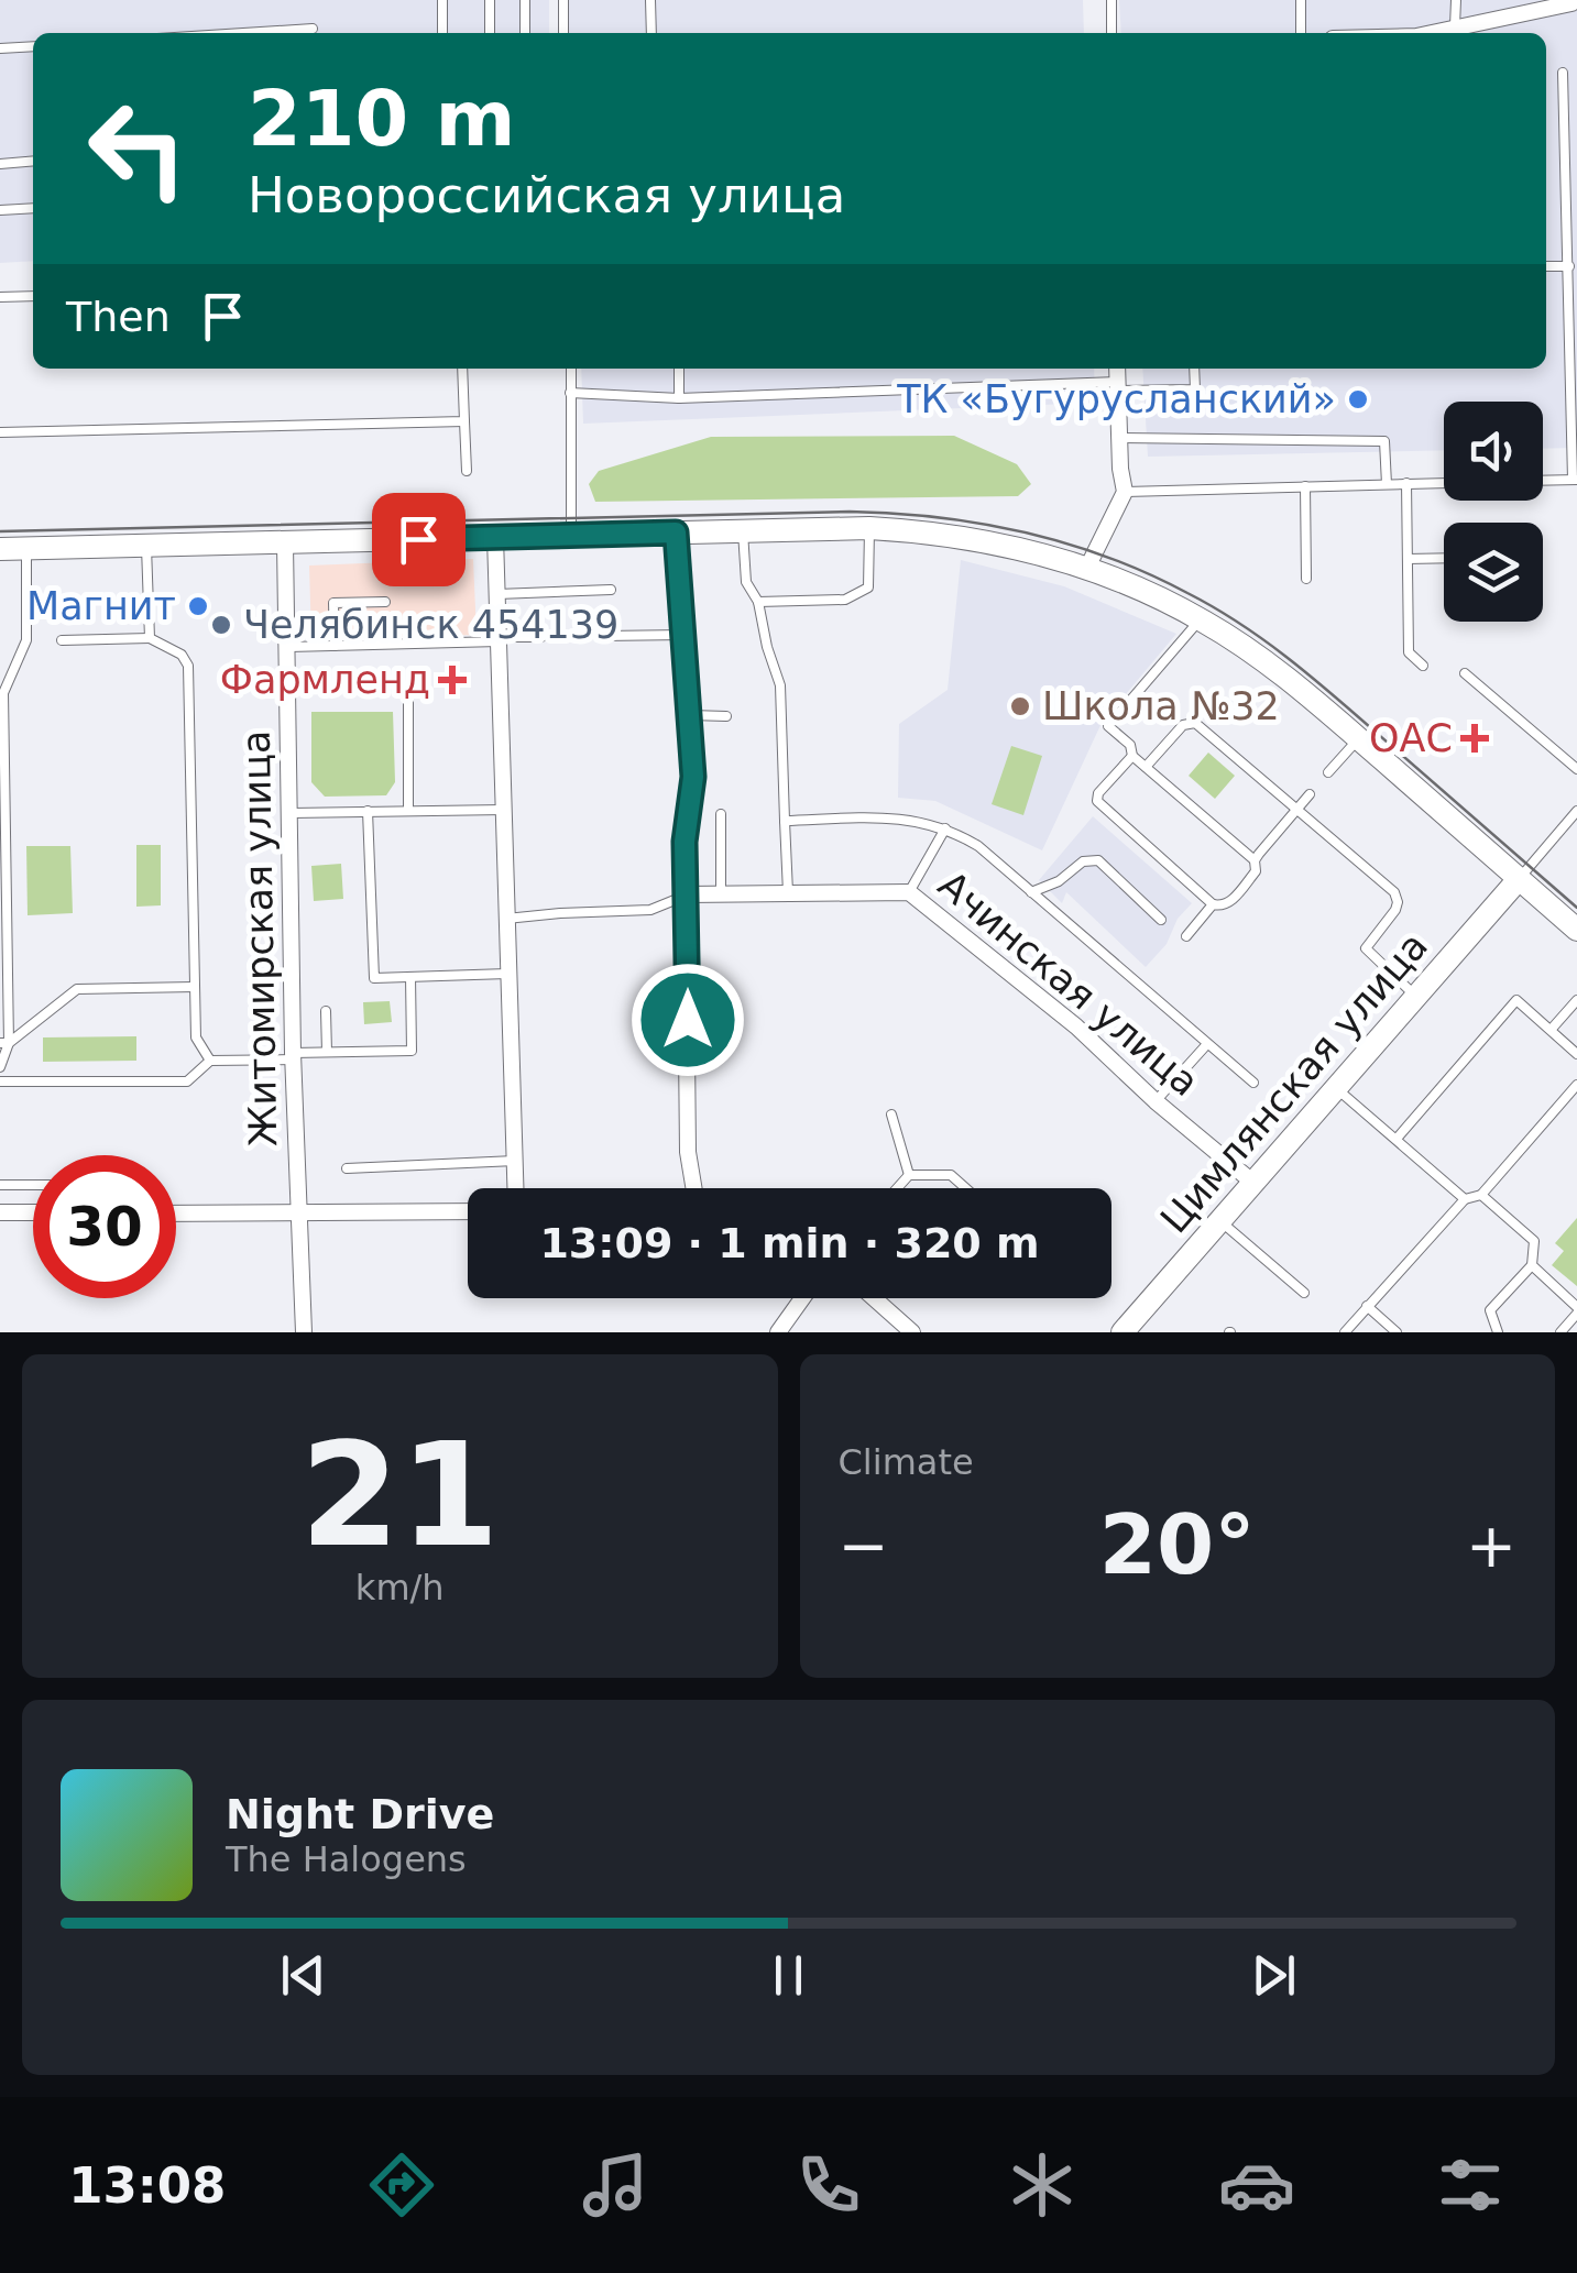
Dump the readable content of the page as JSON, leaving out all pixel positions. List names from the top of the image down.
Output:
{
  "streets": {
    "main road": ["Цимлянская улица"],
    "street": ["Житомирская улица", "Ачинская улица"]
  },
  "crossings": [
    ["Ачинская улица", "Цимлянская улица"]
  ],
  "places": {
    "other": [
      "ТК «Бугурусланский»",
      "Магнит",
      "Челябинск 454139",
      "Школа №32"
    ],
    "health": ["Фармленд", "ОАС"]
  },
  "page": {
    "turn": ["210 m", "Новороссийская улица"],
    "then": "Then",
    "limit": "30",
    "trip": "13:09 · 1 min · 320 m",
    "tile": [
      ["21", "km/h"],
      "Climate"
    ],
    "heat": ["−", "20°", "+"],
    "song": ["Night Drive", "The Halogens"],
    "tabs": "13:08"
  }
}
